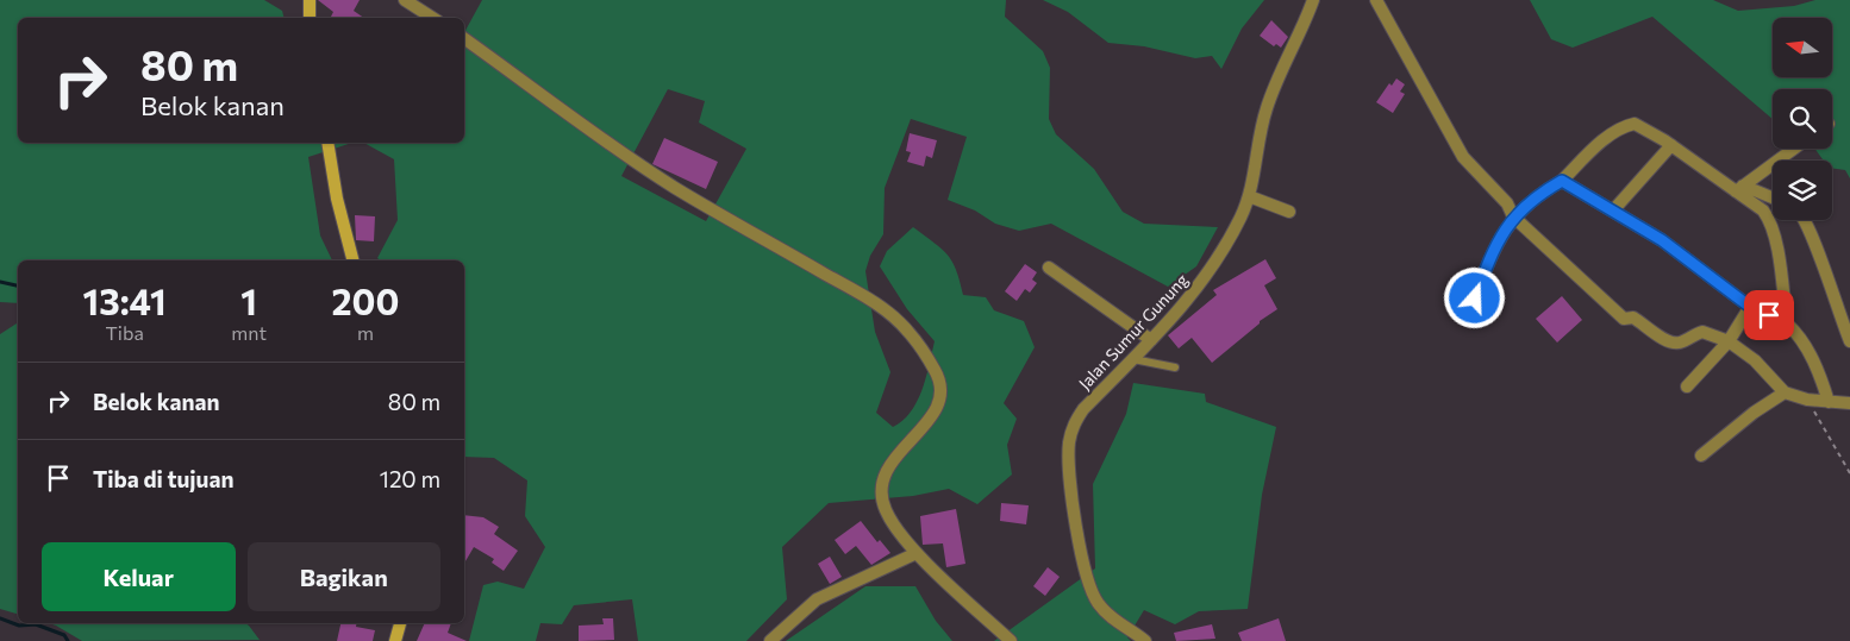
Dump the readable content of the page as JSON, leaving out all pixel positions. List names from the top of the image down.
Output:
{
  "streets": {
    "street": ["Jalan Sumur Gunung"]
  },
  "north": "left",
  "page": {
    "turn": ["80 m", "Belok kanan"],
    "eta": [
      "13:41",
      "Tiba",
      "1",
      "mnt",
      "200",
      "m"
    ],
    "list": [
      {
        "name": "Belok kanan",
        "value": "80 m"
      },
      {
        "name": "Tiba di tujuan",
        "value": "120 m"
      }
    ],
    "buttons": ["Keluar", "Bagikan"]
  }
}
